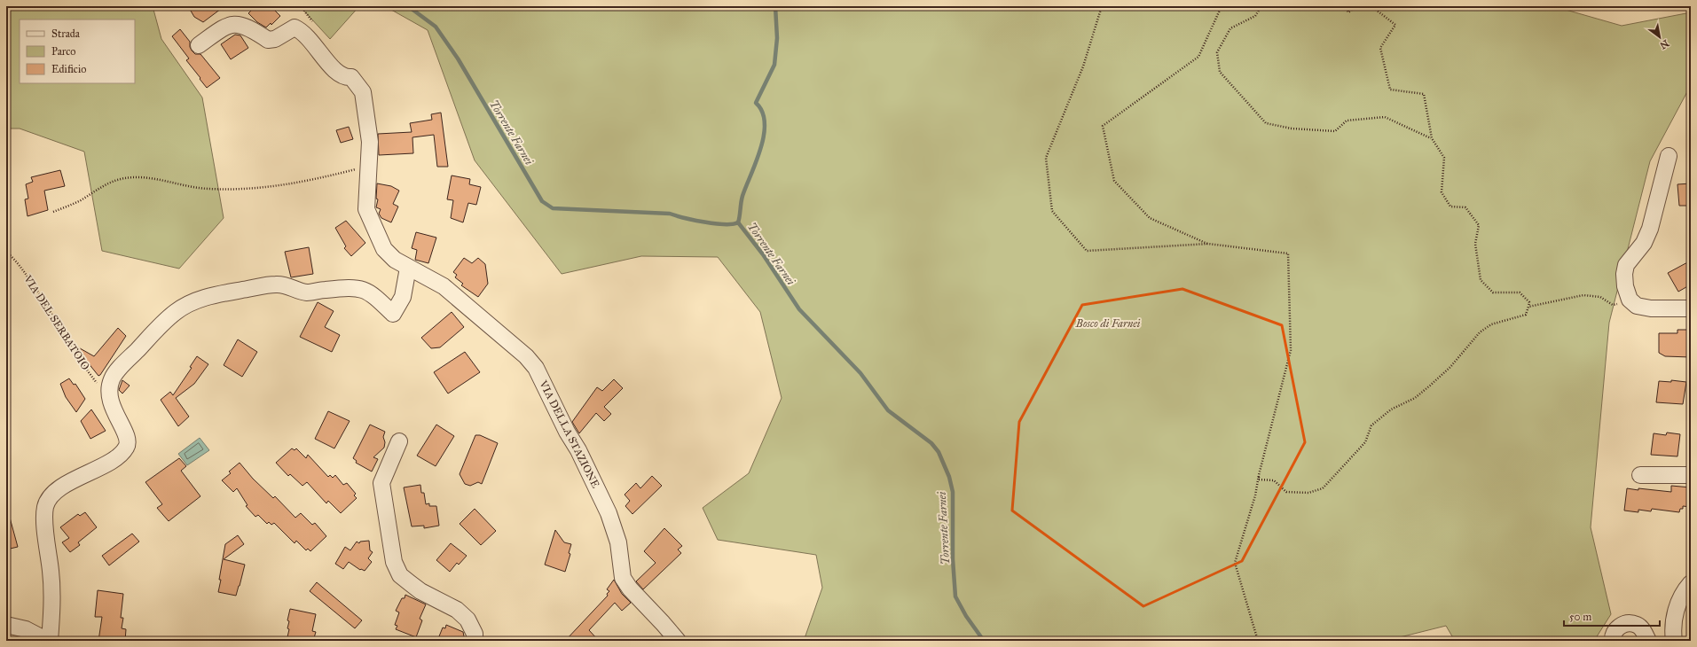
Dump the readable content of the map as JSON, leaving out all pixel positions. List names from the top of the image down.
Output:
{
  "streets": {
    "street": ["VIA DELLA STAZIONE"],
    "path": ["VIA DEL SERBATOIO"]
  },
  "water": ["Torrente Farnei"],
  "parks": ["Bosco di Farnei"],
  "legend": ["Strada", "Parco", "Edificio"],
  "scale_bar": "50 m",
  "north": "bottom right"
}
